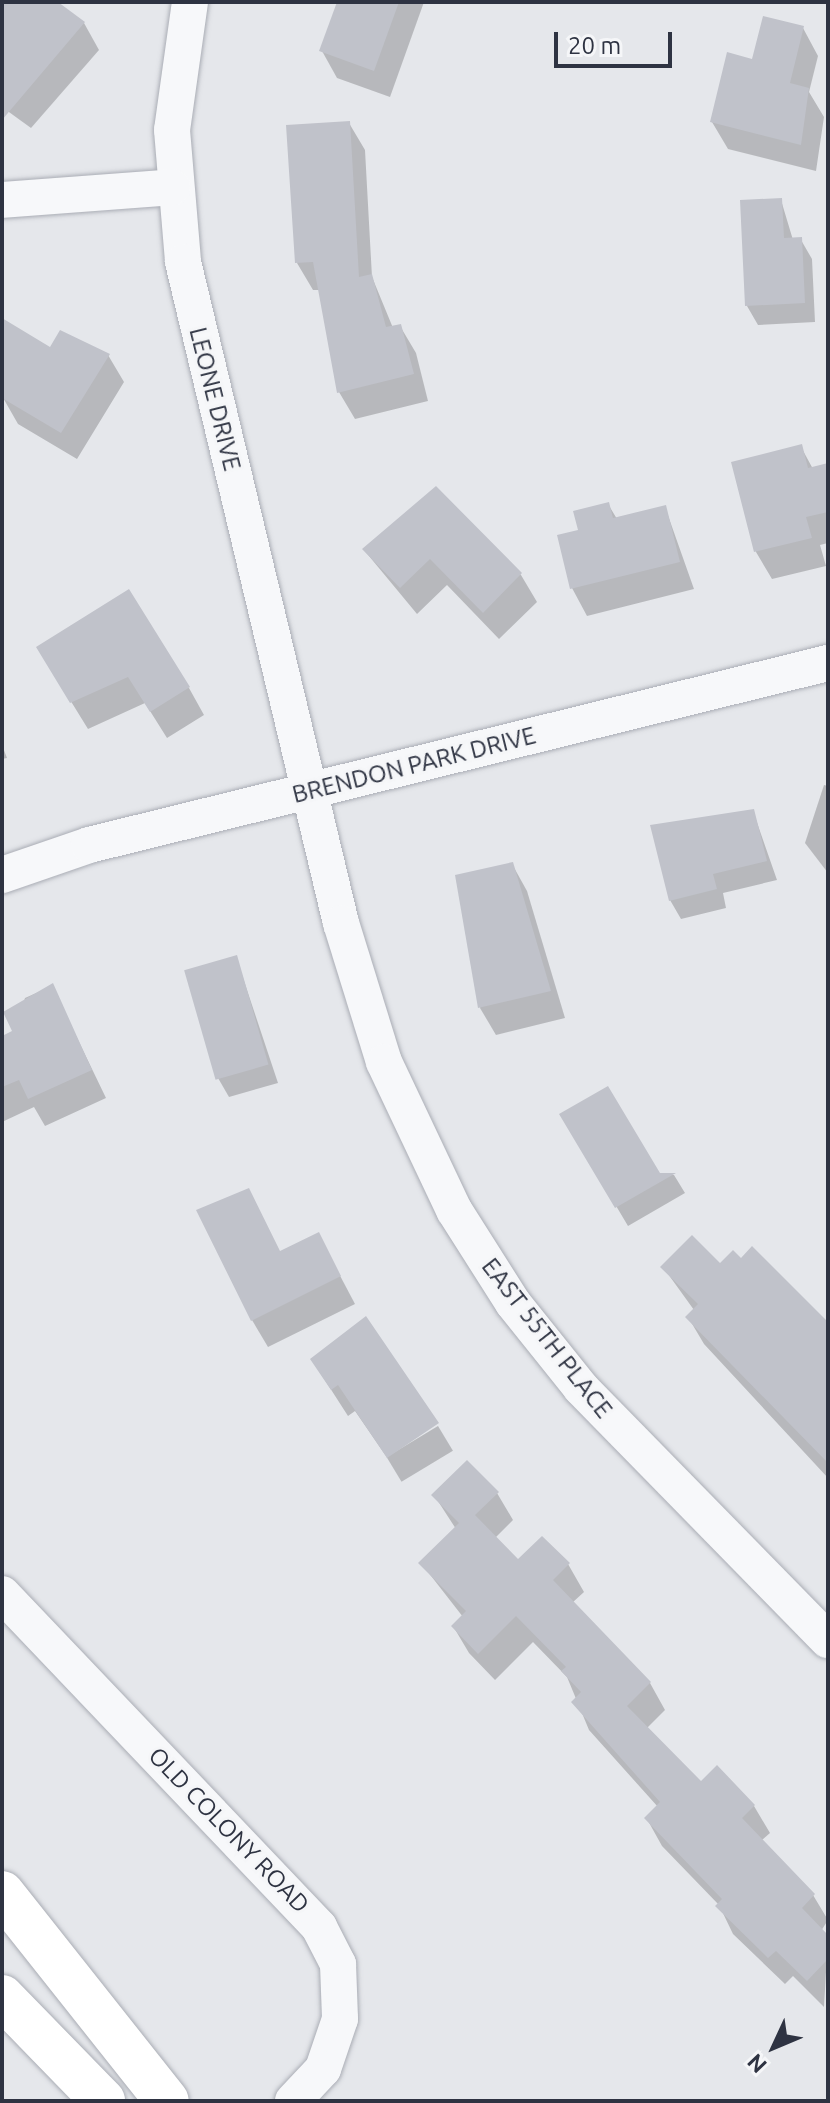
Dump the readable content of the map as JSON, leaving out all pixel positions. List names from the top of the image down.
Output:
{
  "streets": {
    "street": [
      "LEONE DRIVE",
      "BRENDON PARK DRIVE",
      "EAST 55TH PLACE",
      "OLD COLONY ROAD"
    ]
  },
  "crossings": [
    ["LEONE DRIVE", "BRENDON PARK DRIVE"],
    ["LEONE DRIVE", "EAST 55TH PLACE"],
    ["BRENDON PARK DRIVE", "EAST 55TH PLACE"]
  ],
  "scale_bar": "20 m",
  "north": "bottom left"
}
